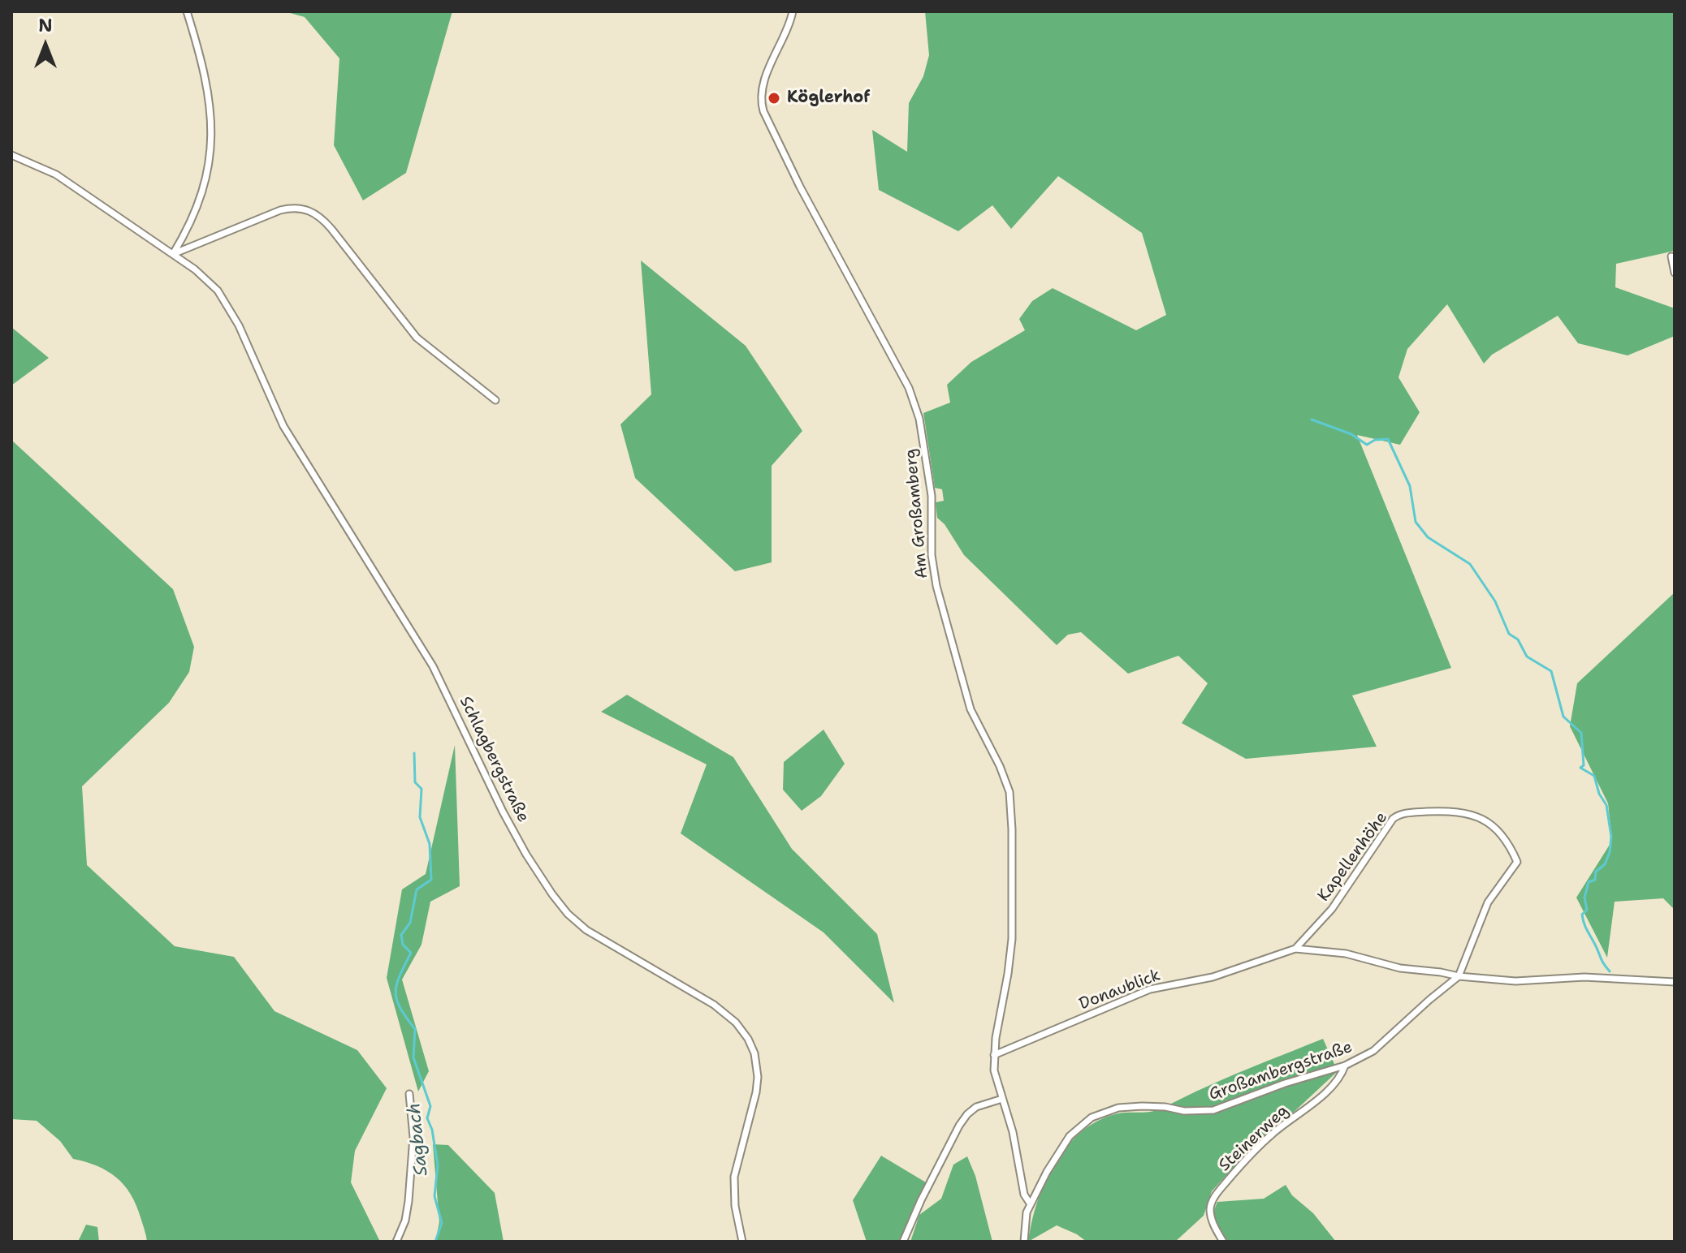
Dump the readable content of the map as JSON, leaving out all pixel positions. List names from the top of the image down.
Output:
{
  "streets": {
    "street": [
      "Am Großamberg",
      "Schlagbergstraße",
      "Kapellenhöhe",
      "Donaublick",
      "Großambergstraße",
      "Steinerweg"
    ]
  },
  "crossings": [
    ["Am Großamberg", "Donaublick"],
    ["Am Großamberg", "Großambergstraße"],
    ["Kapellenhöhe", "Donaublick"],
    ["Kapellenhöhe", "Großambergstraße"],
    ["Großambergstraße", "Steinerweg"]
  ],
  "water": ["Sagbach"],
  "places": ["Köglerhof"],
  "north": "top"
}
